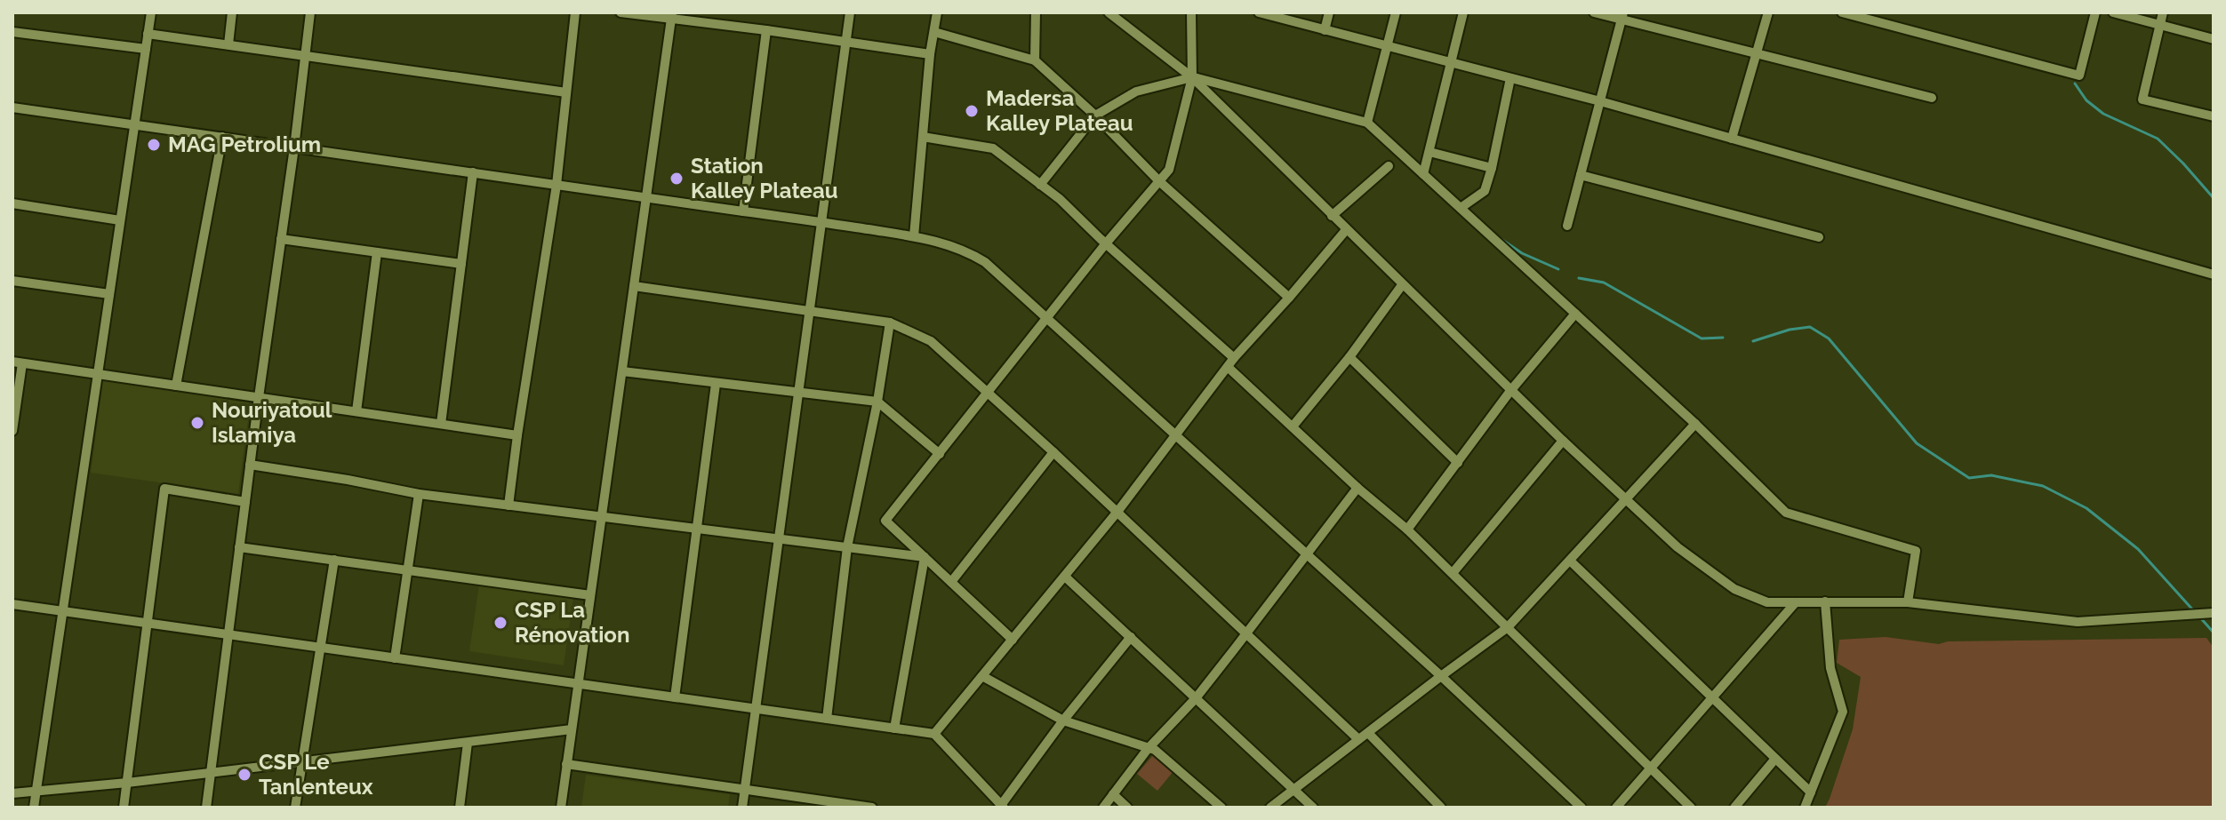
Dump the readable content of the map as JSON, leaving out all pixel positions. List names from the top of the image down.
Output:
{
  "places": [
    "Madersa Kalley Plateau",
    "MAG Petrolium",
    "Station Kalley Plateau",
    "Nouriyatoul Islamiya",
    "CSP La Rénovation",
    "CSP Le Tanlenteux"
  ]
}
